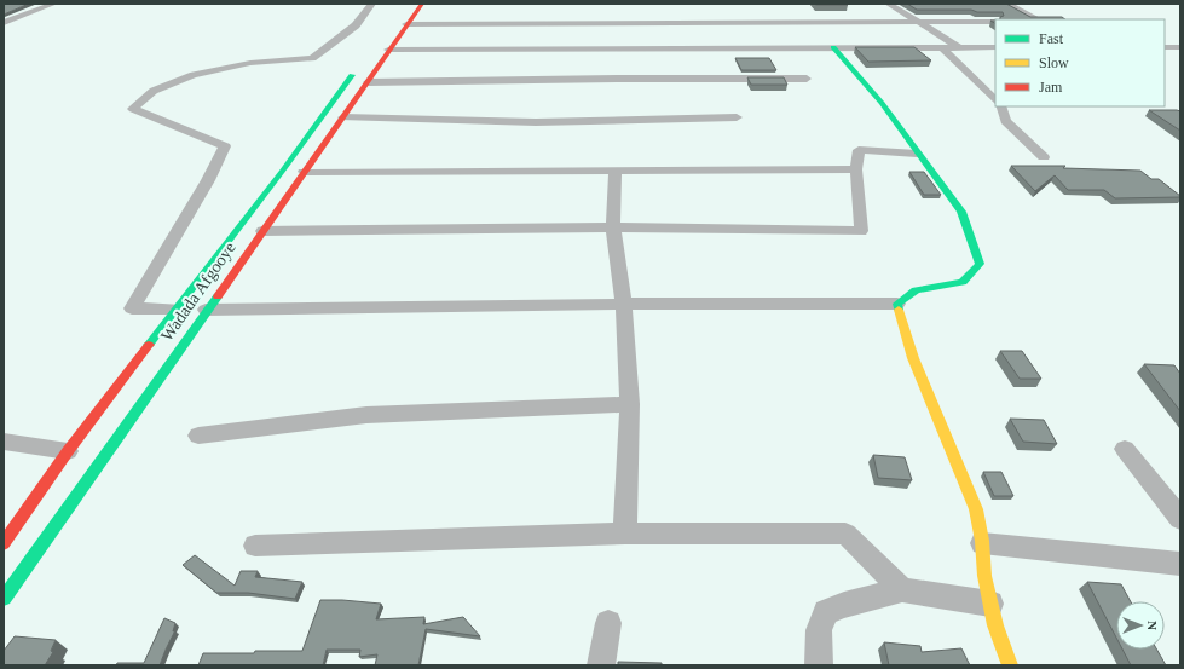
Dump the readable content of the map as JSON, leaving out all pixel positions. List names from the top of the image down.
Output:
{
  "streets": {
    "main road": ["Wadada Afgooye"]
  },
  "legend": ["Fast", "Slow", "Jam"],
  "north": "right"
}
